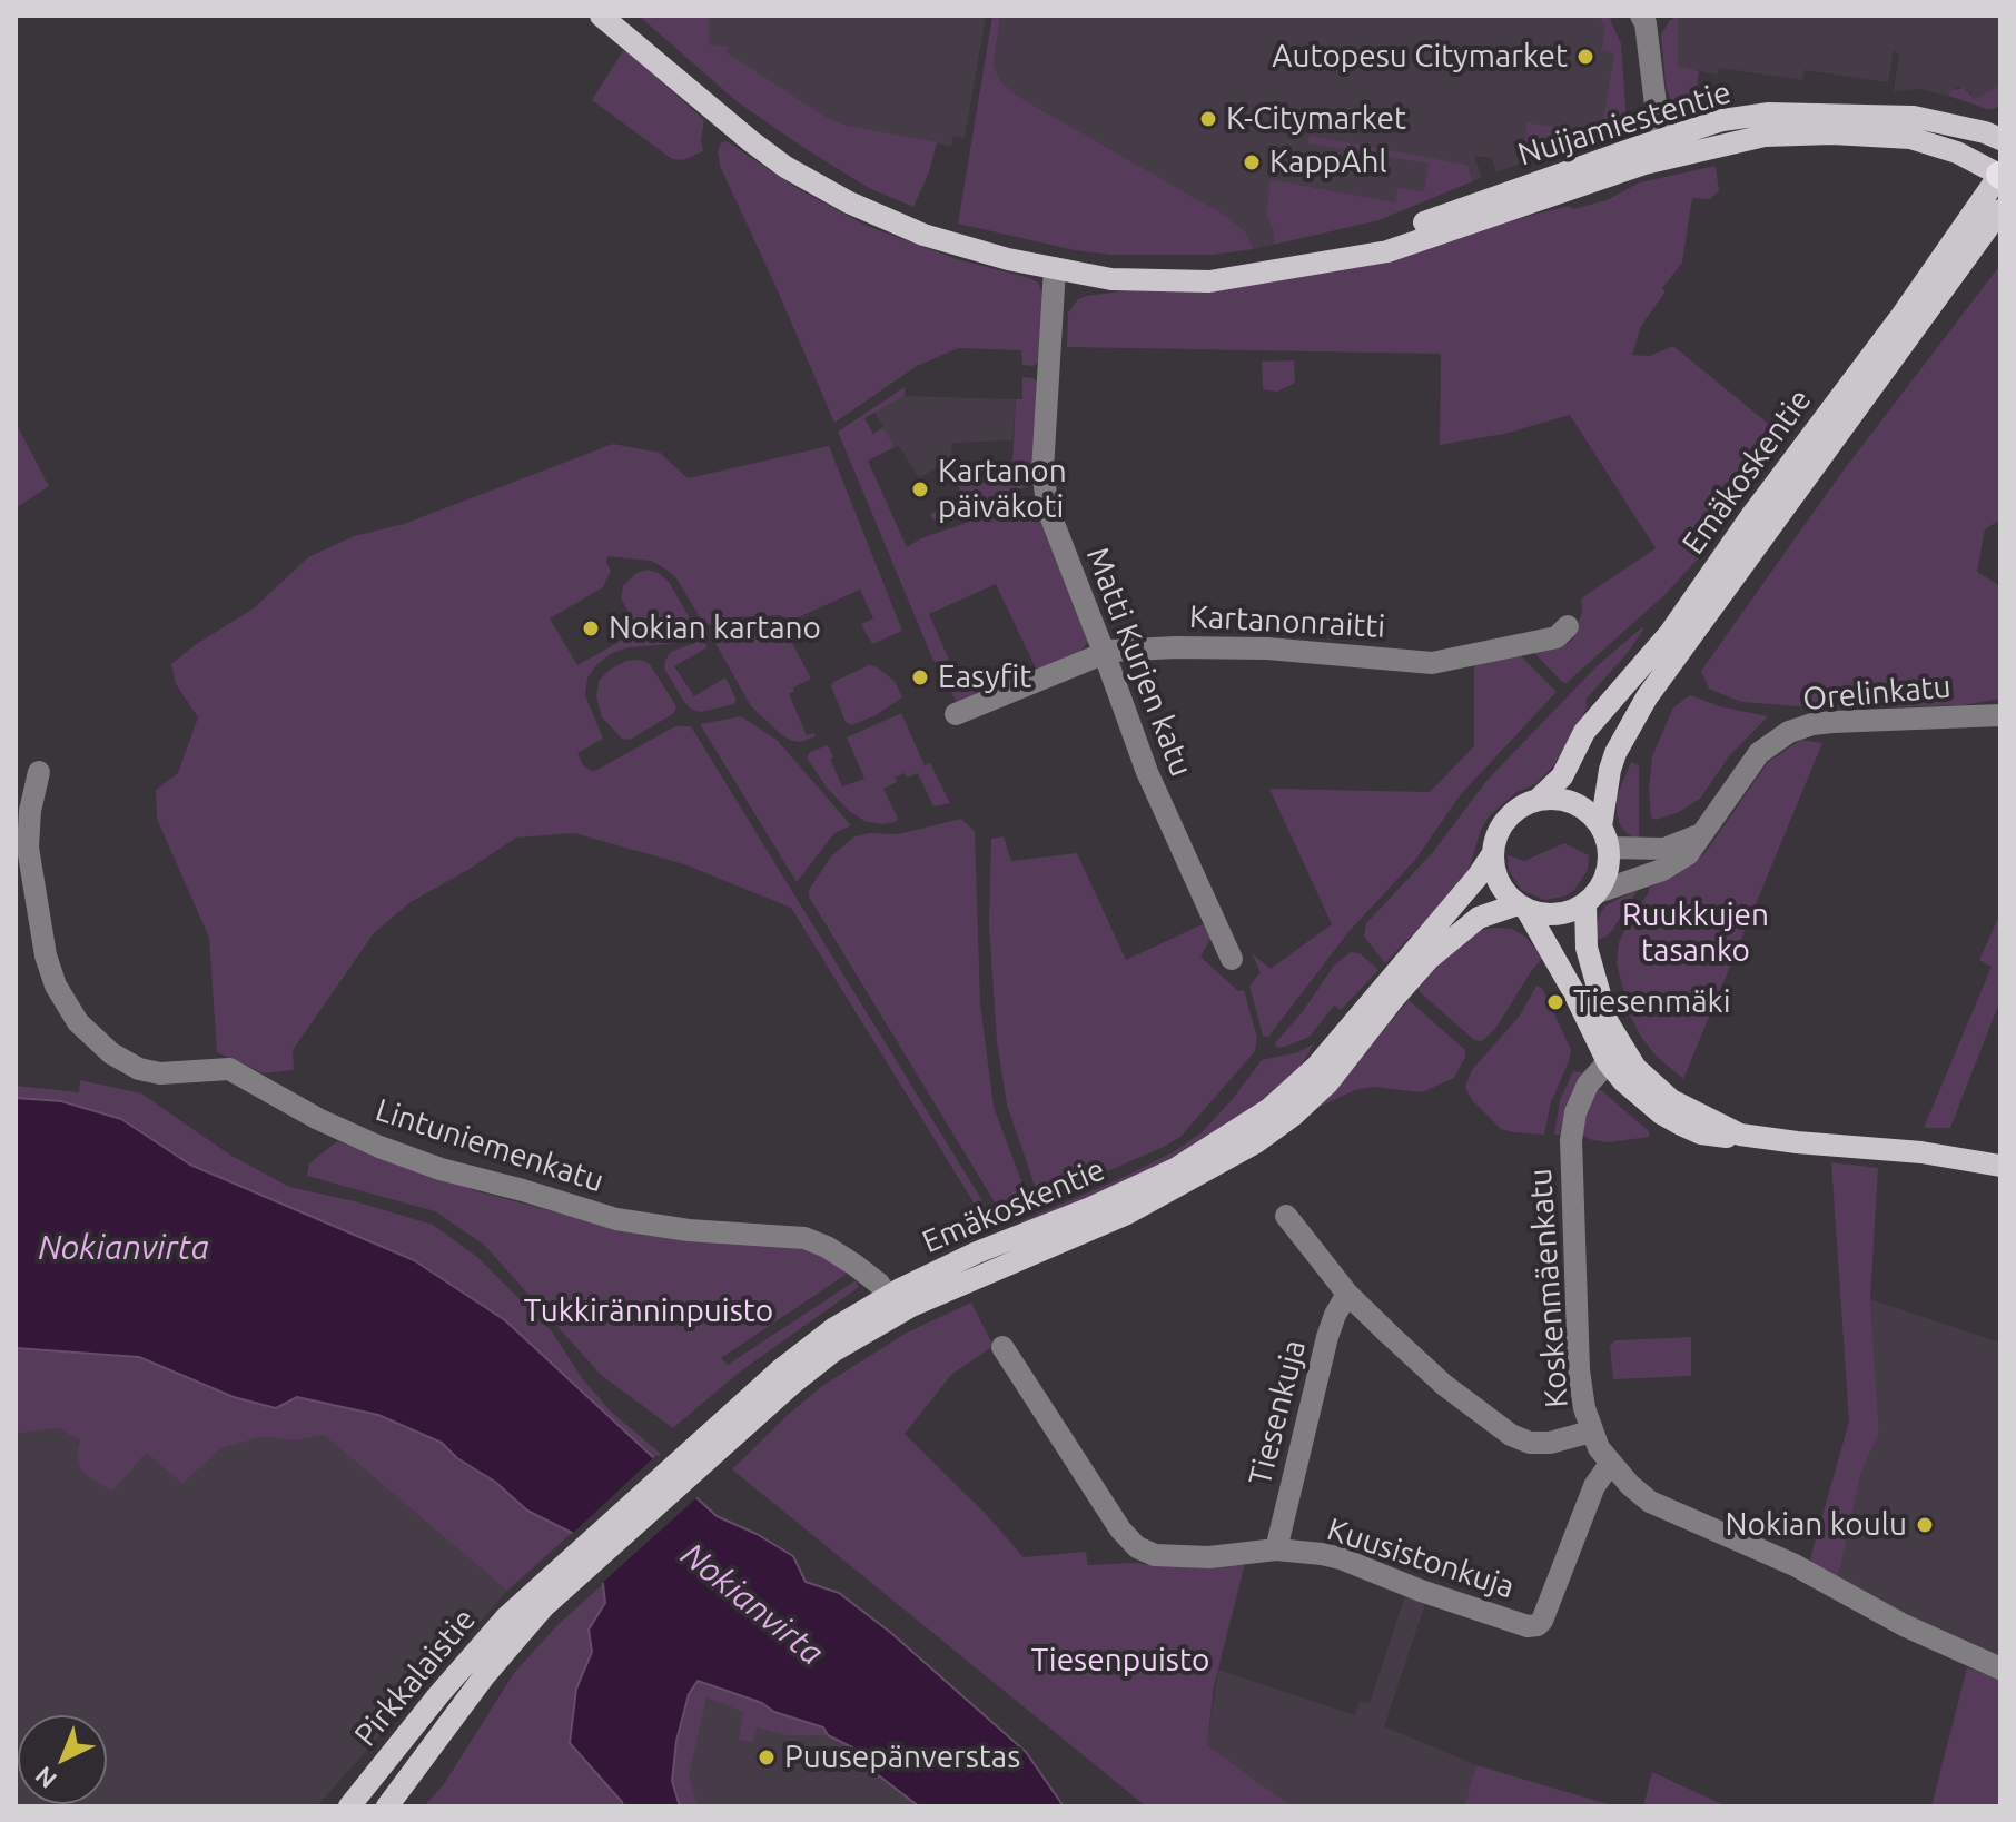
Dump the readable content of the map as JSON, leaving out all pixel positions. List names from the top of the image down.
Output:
{
  "streets": {
    "main road": ["Nuijamiestentie", "Emäkoskentie", "Pirkkalaistie"],
    "street": [
      "Kartanonraitti",
      "Matti Kurjen katu",
      "Orelinkatu",
      "Lintuniemenkatu",
      "Koskenmäenkatu",
      "Tiesenkuja",
      "Kuusistonkuja"
    ]
  },
  "crossings": [
    ["Nuijamiestentie", "Emäkoskentie"],
    ["Nuijamiestentie", "Matti Kurjen katu"],
    ["Emäkoskentie", "Orelinkatu"],
    ["Emäkoskentie", "Lintuniemenkatu"],
    ["Emäkoskentie", "Pirkkalaistie"],
    ["Kartanonraitti", "Matti Kurjen katu"],
    ["Koskenmäenkatu", "Kuusistonkuja"],
    ["Tiesenkuja", "Kuusistonkuja"]
  ],
  "water": ["Nokianvirta"],
  "parks": ["Ruukkujen tasanko", "Tukkiränninpuisto", "Tiesenpuisto"],
  "places": [
    "Autopesu Citymarket",
    "K-Citymarket",
    "KappAhl",
    "Kartanon päiväkoti",
    "Nokian kartano",
    "Easyfit",
    "Tiesenmäki",
    "Nokian koulu",
    "Puusepänverstas"
  ],
  "north": "bottom left"
}
